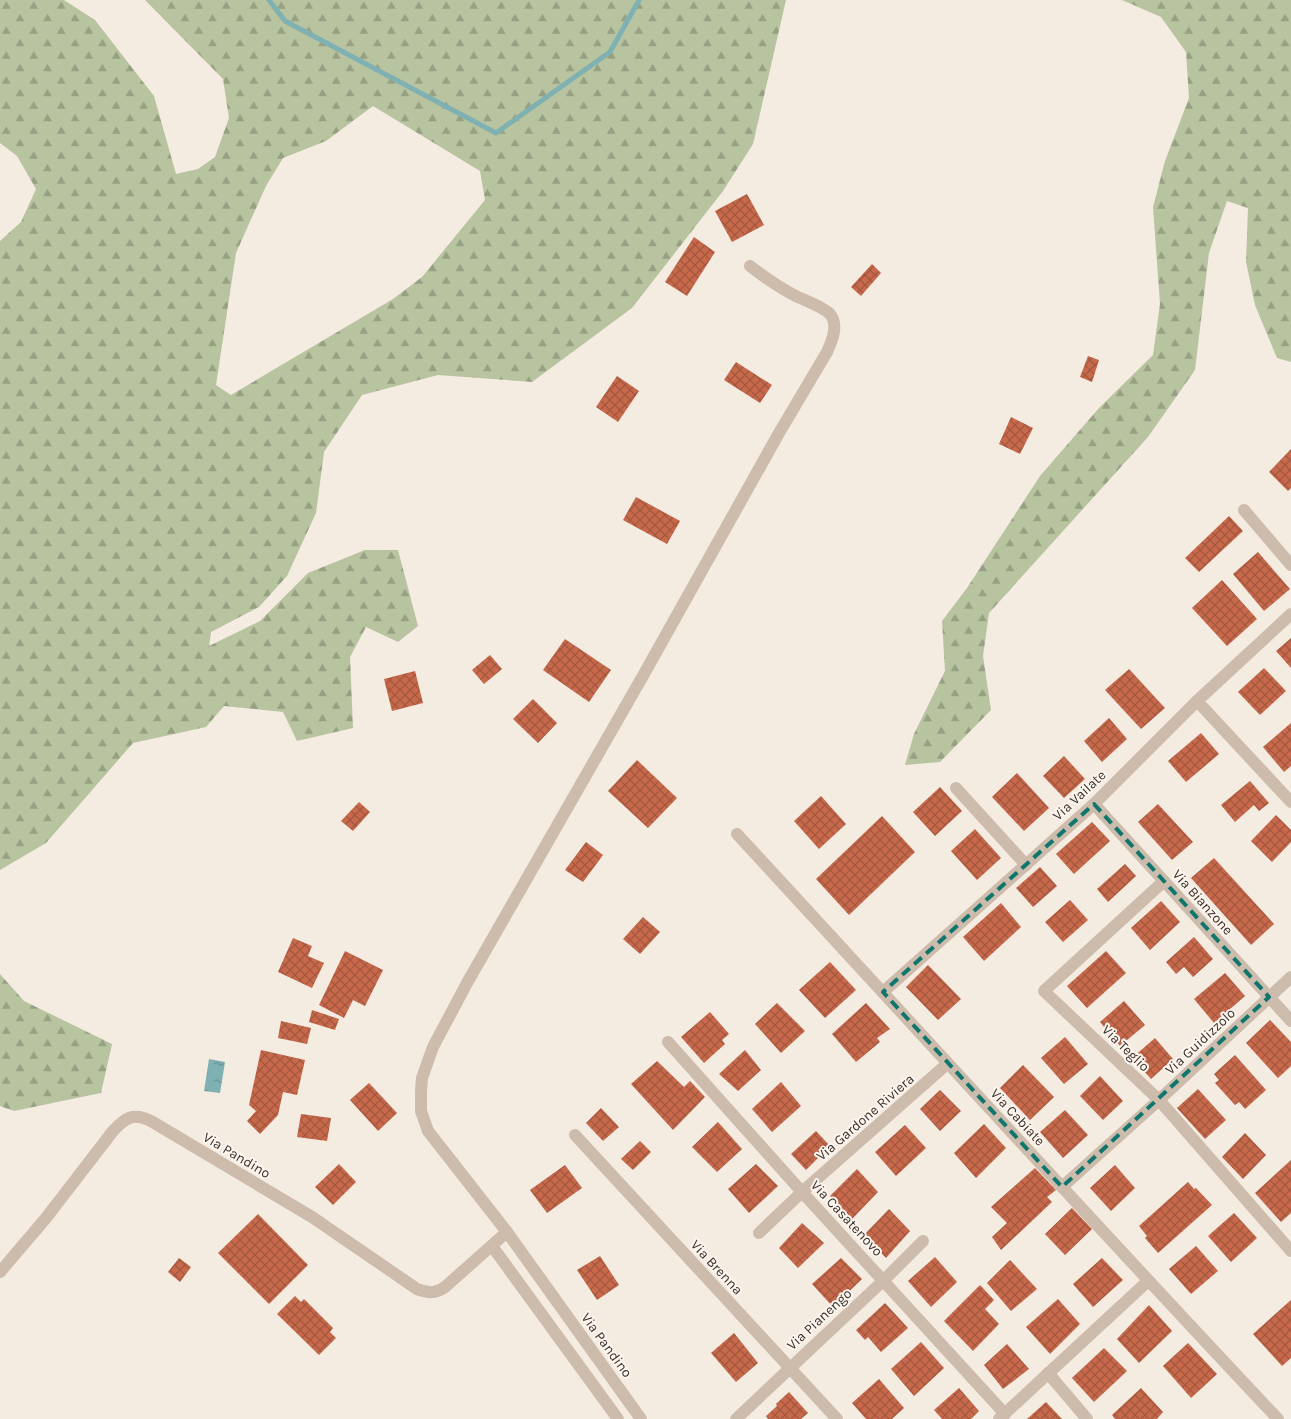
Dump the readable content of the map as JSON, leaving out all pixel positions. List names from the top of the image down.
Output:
{
  "streets": {
    "street": [
      "Via Vailate",
      "Via Bianzone",
      "Via Guidizzolo",
      "Via Teglio",
      "Via Gardone Riviera",
      "Via Cabiate",
      "Via Pandino",
      "Via Casatenovo",
      "Via Brenna",
      "Via Pianengo"
    ]
  },
  "crossings": [
    ["Via Vailate", "Via Bianzone"],
    ["Via Vailate", "Via Cabiate"],
    ["Via Bianzone", "Via Guidizzolo"],
    ["Via Bianzone", "Via Teglio"],
    ["Via Guidizzolo", "Via Teglio"],
    ["Via Guidizzolo", "Via Cabiate"],
    ["Via Gardone Riviera", "Via Cabiate"],
    ["Via Gardone Riviera", "Via Casatenovo"],
    ["Via Cabiate", "Via Casatenovo"],
    ["Via Casatenovo", "Via Pianengo"],
    ["Via Brenna", "Via Pianengo"]
  ]
}
